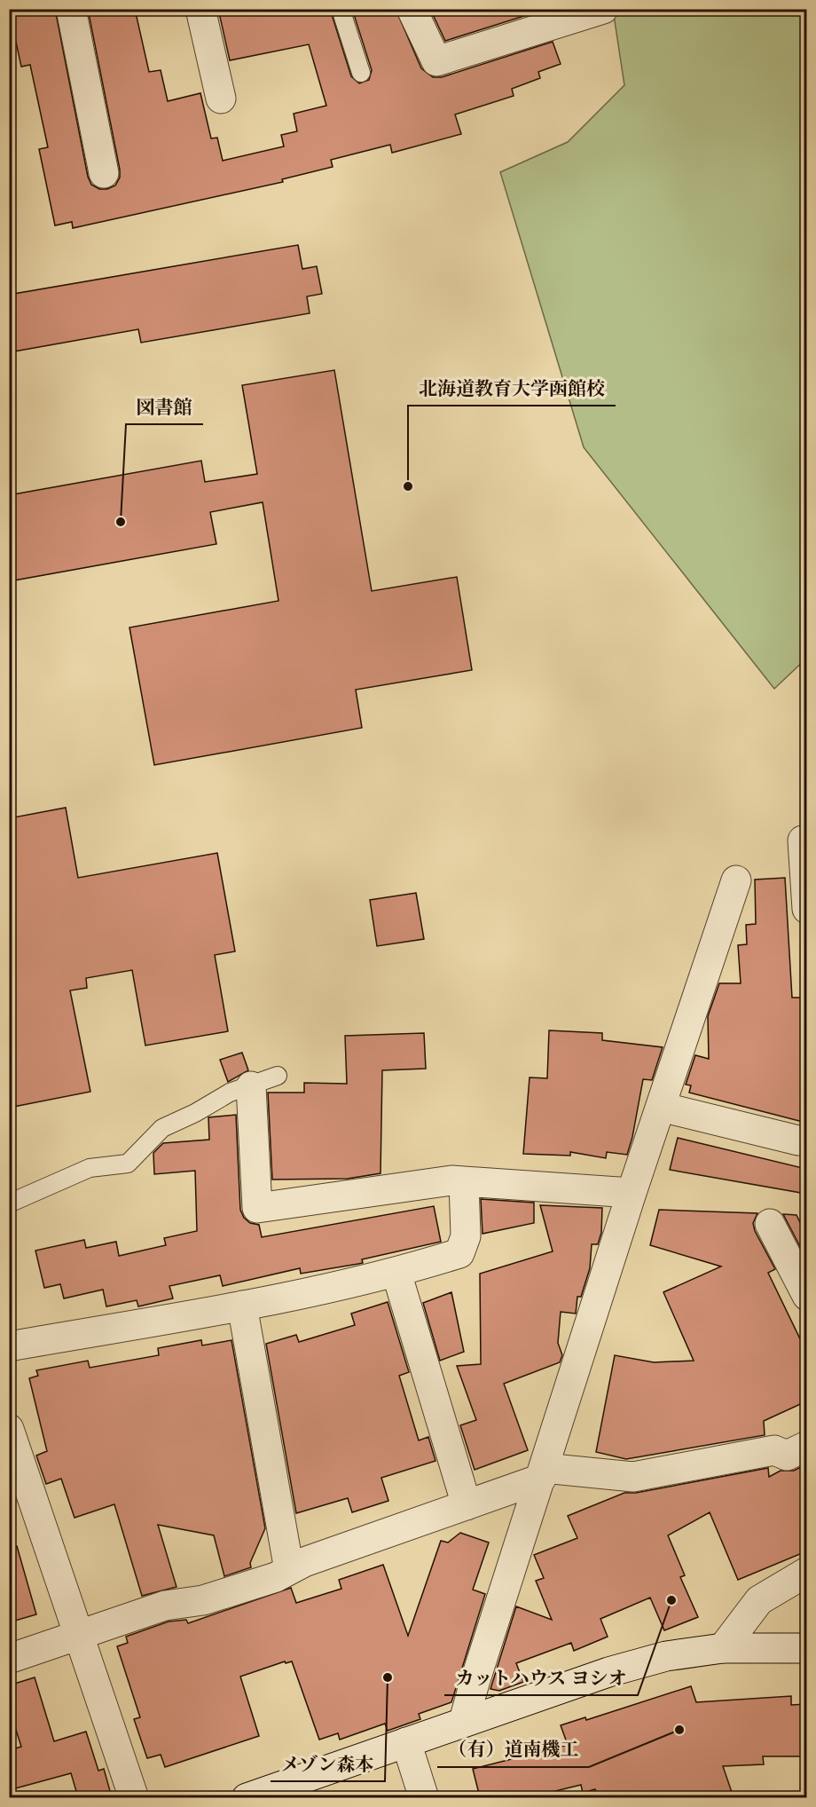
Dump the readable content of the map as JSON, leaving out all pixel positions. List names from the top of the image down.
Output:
{
  "places": [
    "北海道教育大学函館校",
    "図書館",
    "カットハウス ヨシオ",
    "メゾン森本",
    "（有）道南機工"
  ]
}
